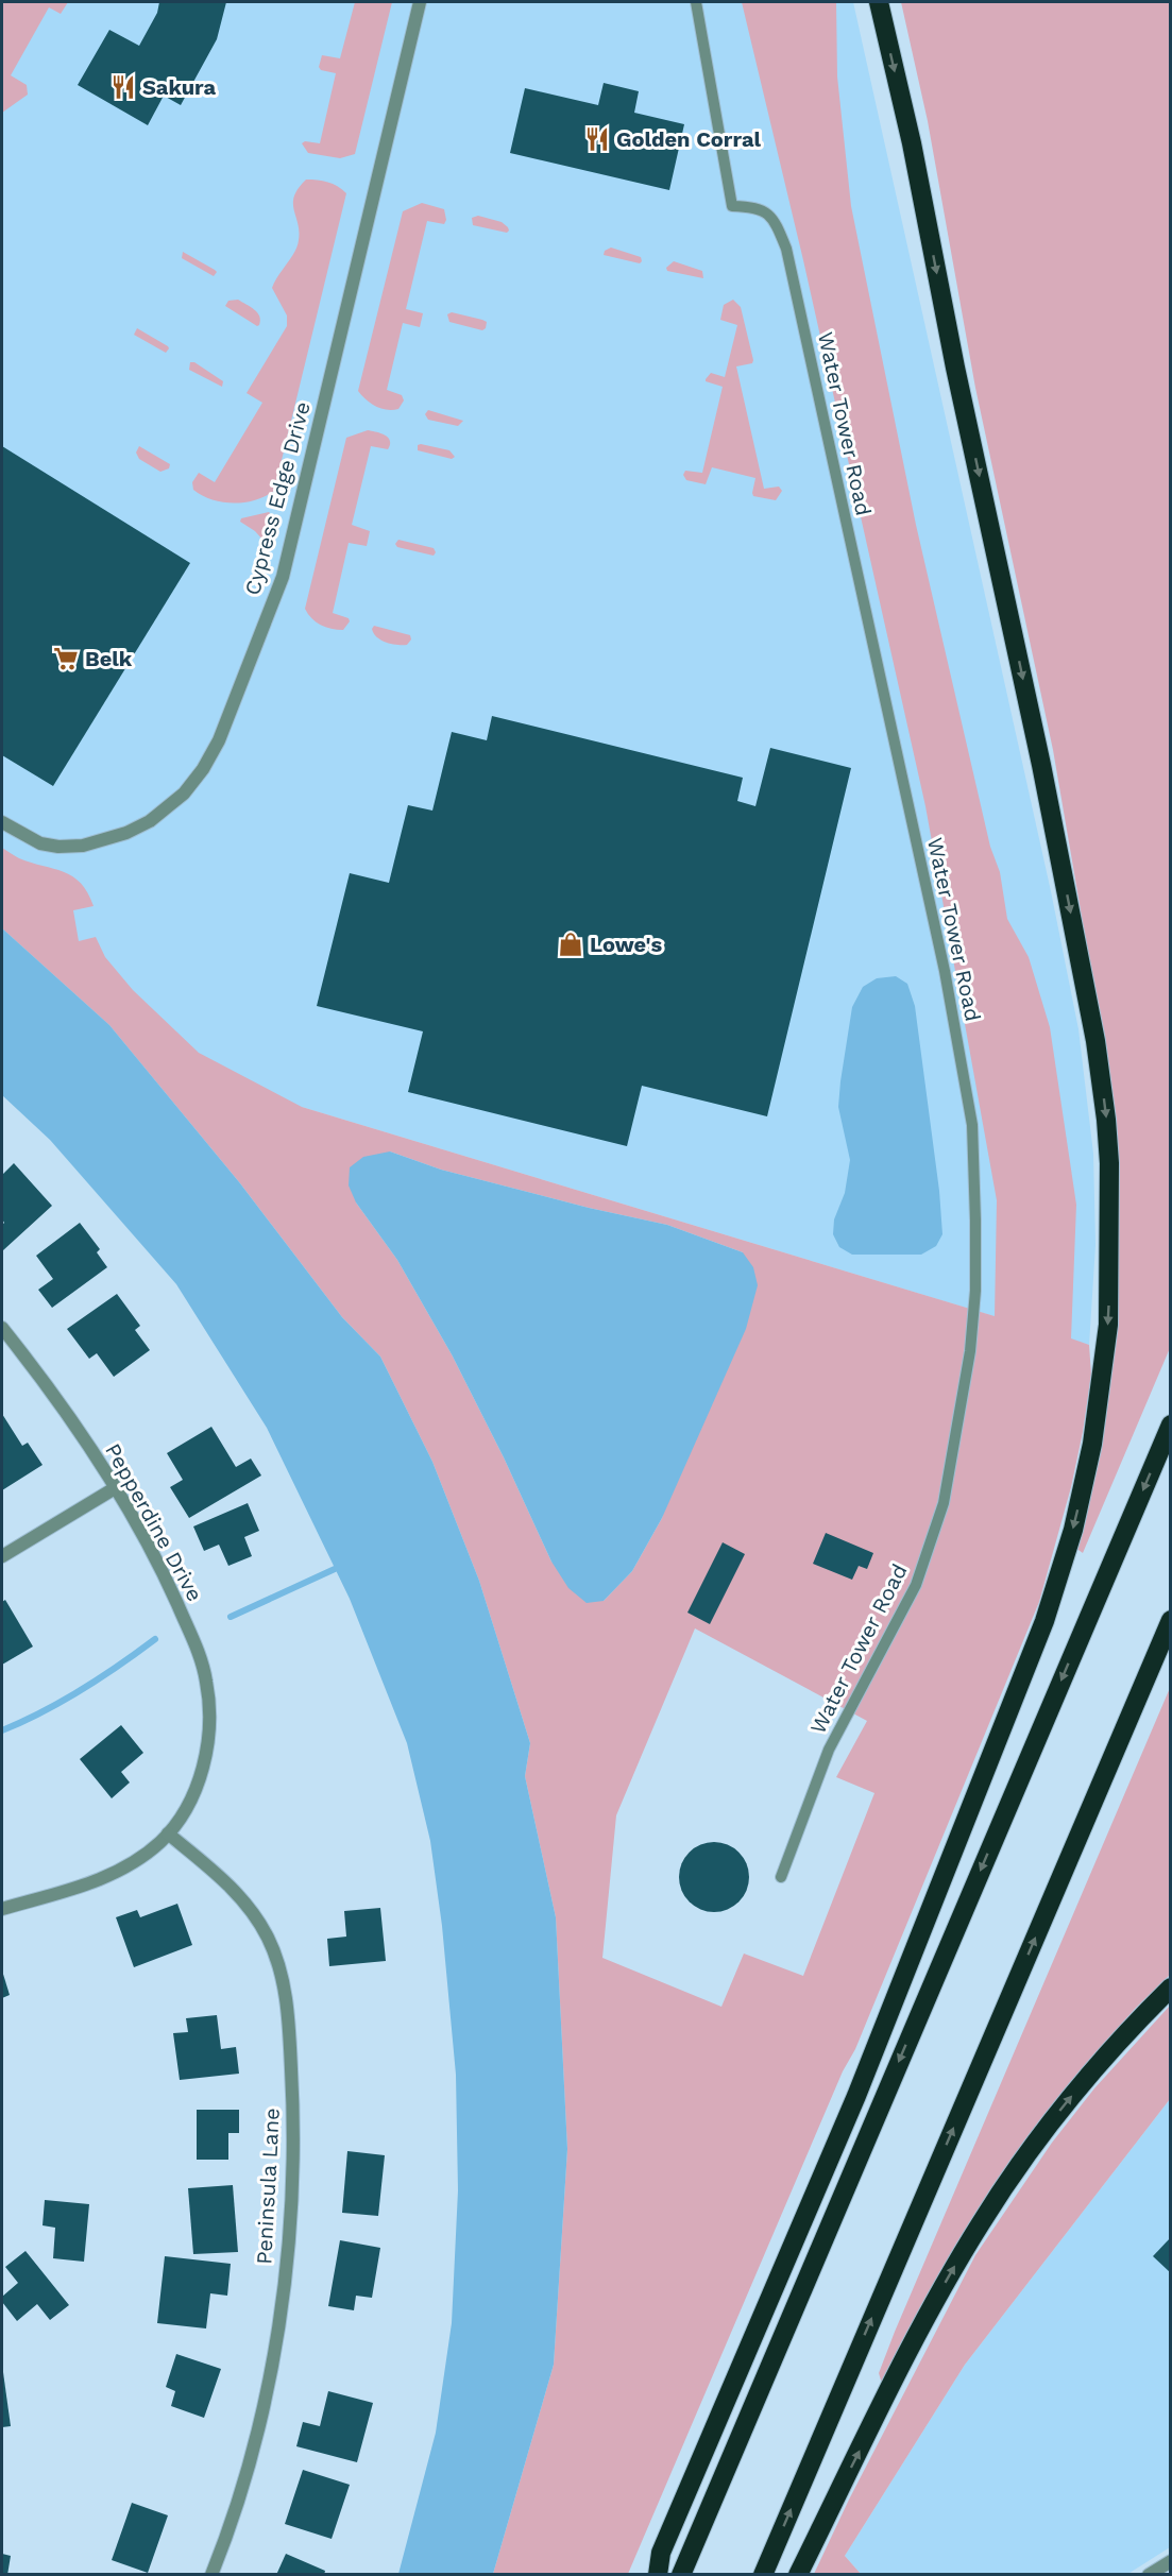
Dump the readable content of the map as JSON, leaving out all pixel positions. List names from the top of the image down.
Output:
{
  "streets": {
    "street": ["Cypress Edge Drive", "Pepperdine Drive", "Peninsula Lane"],
    "lane": ["Water Tower Road"]
  },
  "crossings": [
    ["Pepperdine Drive", "Peninsula Lane"]
  ],
  "places": {
    "restaurant": ["Sakura", "Golden Corral"],
    "supermarket": ["Belk"],
    "shop": ["Lowe's"]
  }
}
